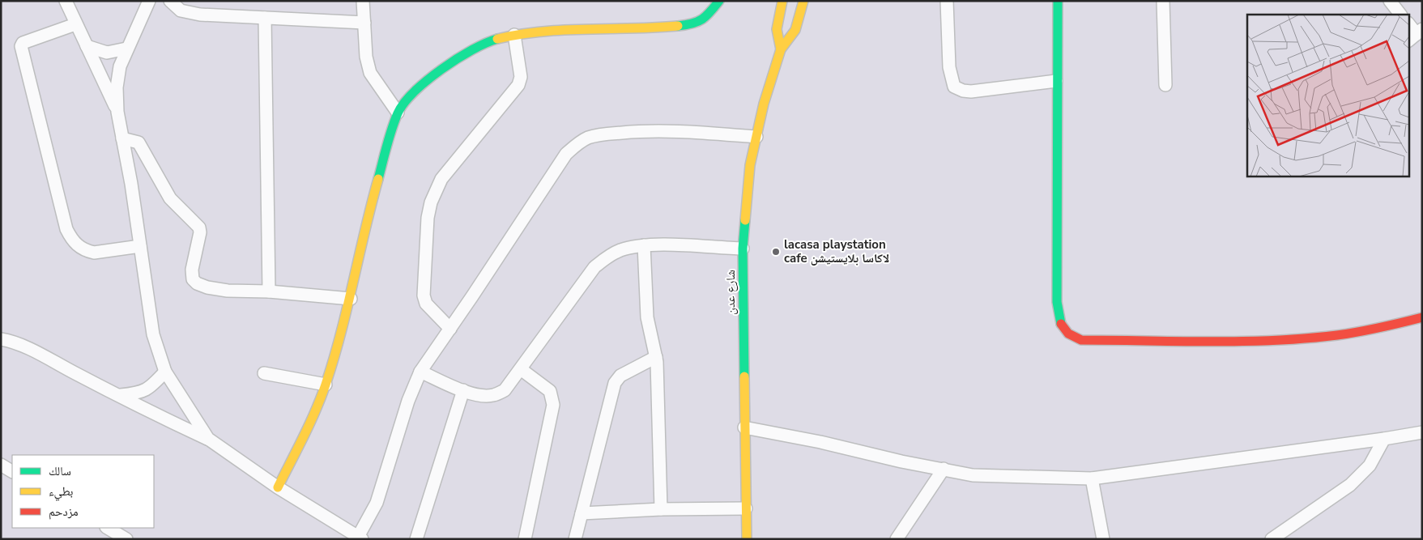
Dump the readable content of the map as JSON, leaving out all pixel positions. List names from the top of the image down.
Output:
{
  "streets": {
    "street": ["شارع عدن"]
  },
  "places": ["lacasa playstation cafe لاكاسا بلايستيشن"],
  "legend": ["سالك", "بطيء", "مزدحم"]
}
